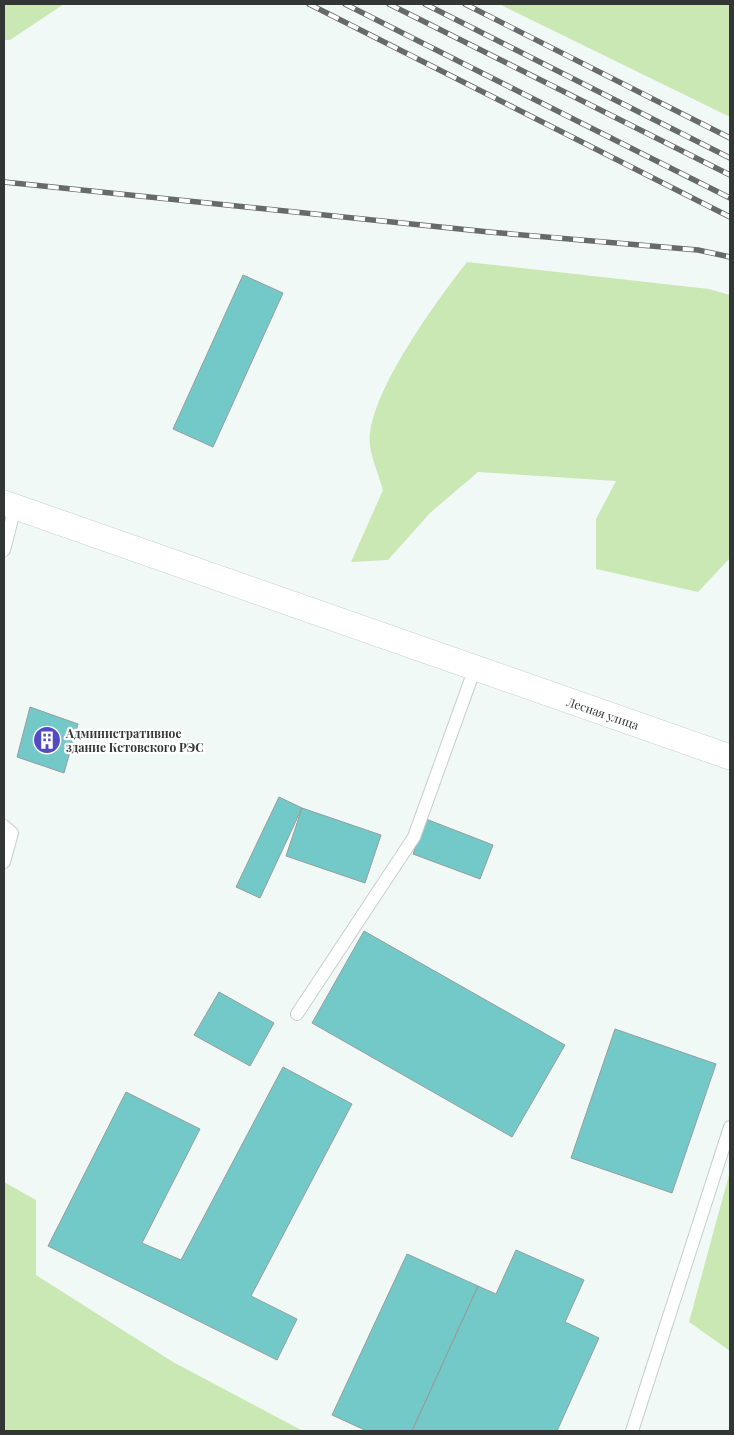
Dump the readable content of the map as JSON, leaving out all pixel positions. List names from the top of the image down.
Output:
{
  "streets": {
    "street": ["Лесная улица"]
  },
  "places": {
    "building": ["Административное здание Кстовского РЭС"]
  }
}
